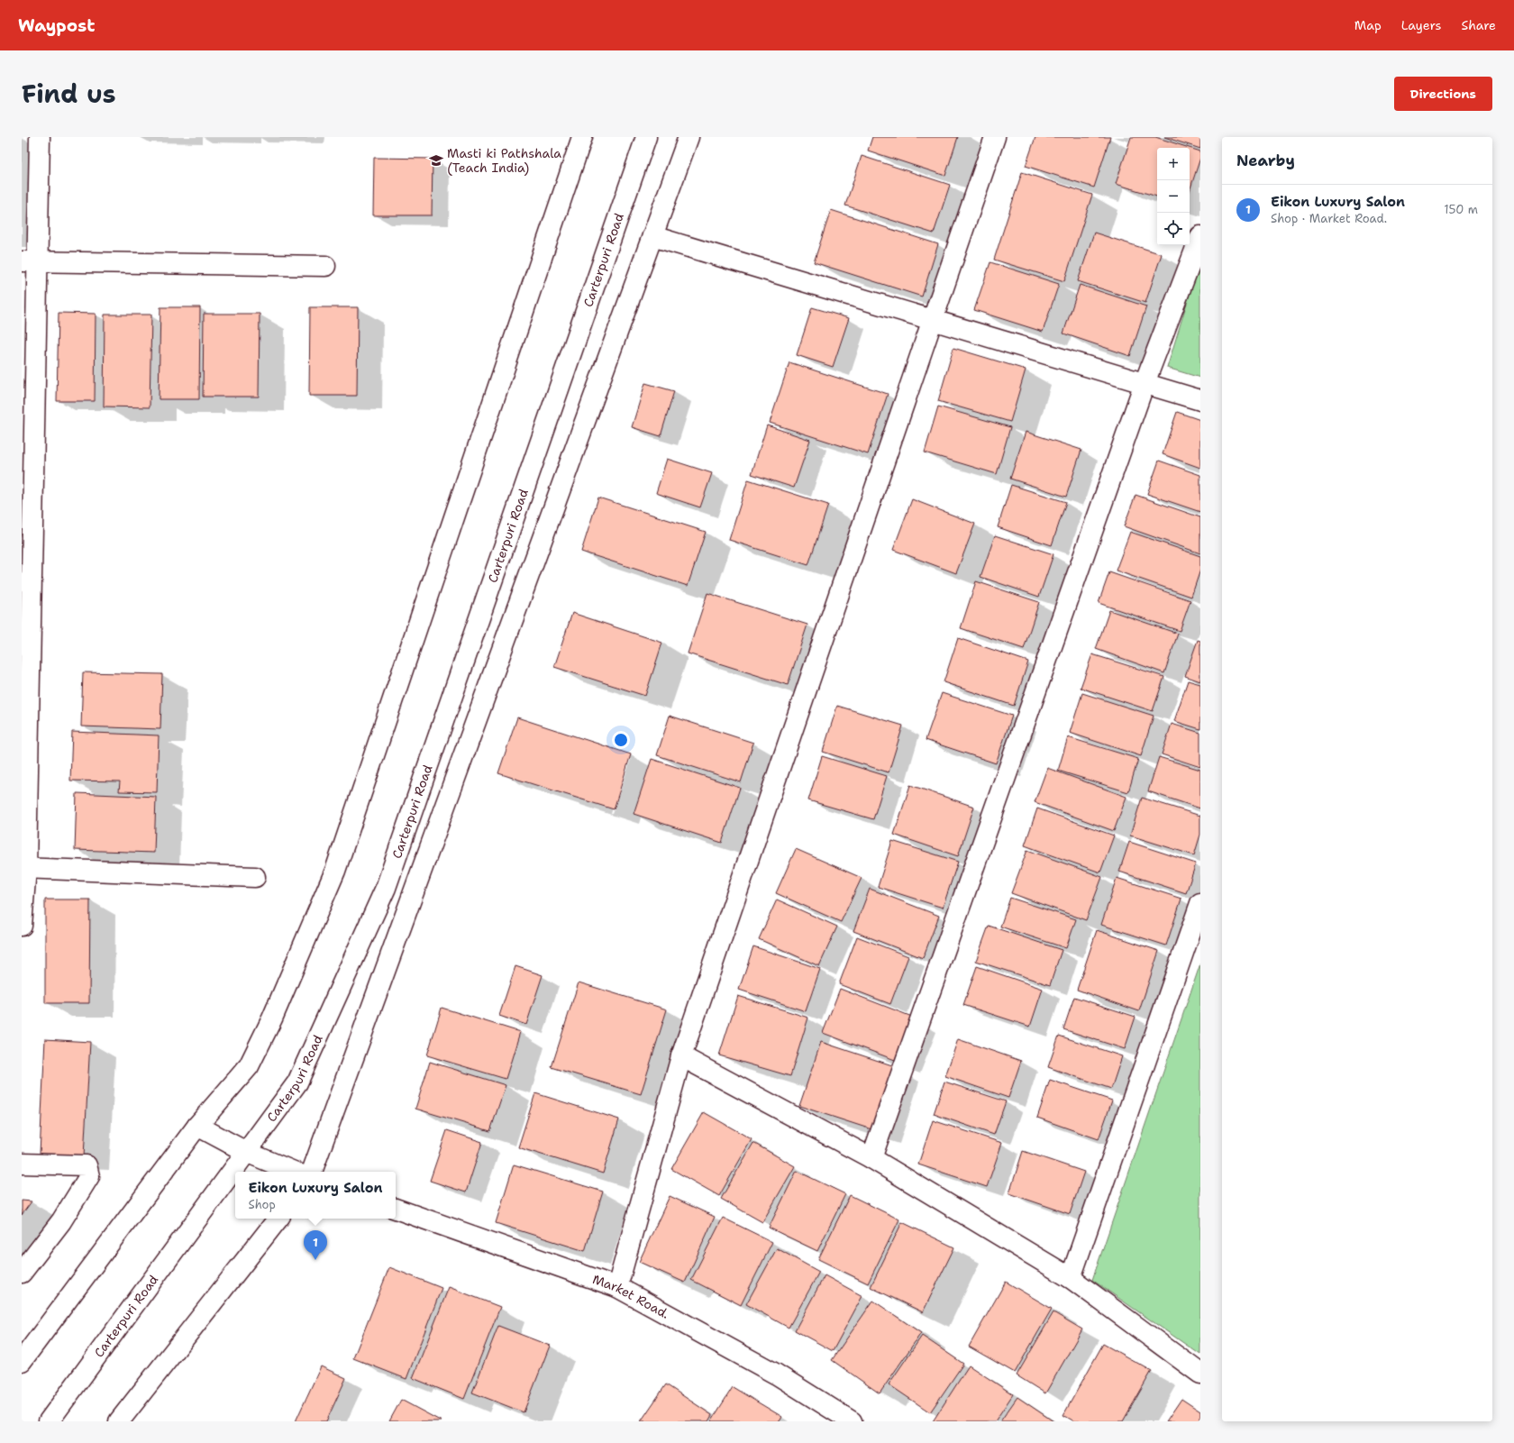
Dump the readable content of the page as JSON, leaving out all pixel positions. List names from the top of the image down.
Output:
{
  "streets": {
    "street": ["Carterpuri Road", "Market Road."]
  },
  "places": {
    "school or university": ["Masti ki Pathshala (Teach India)"]
  },
  "page": {
    "header": "Waypost",
    "nav": ["Map", "Layers", "Share"],
    "title": "Find us",
    "buttons": "Directions",
    "heading": "Nearby",
    "map_buttons": ["+", "−"],
    "list": [
      {
        "mark": "1",
        "name": "Eikon Luxury Salon",
        "note": "Shop · Market Road.",
        "value": "150 m"
      }
    ],
    "popup": ["Eikon Luxury Salon", "Shop"],
    "pins": "1"
  }
}
